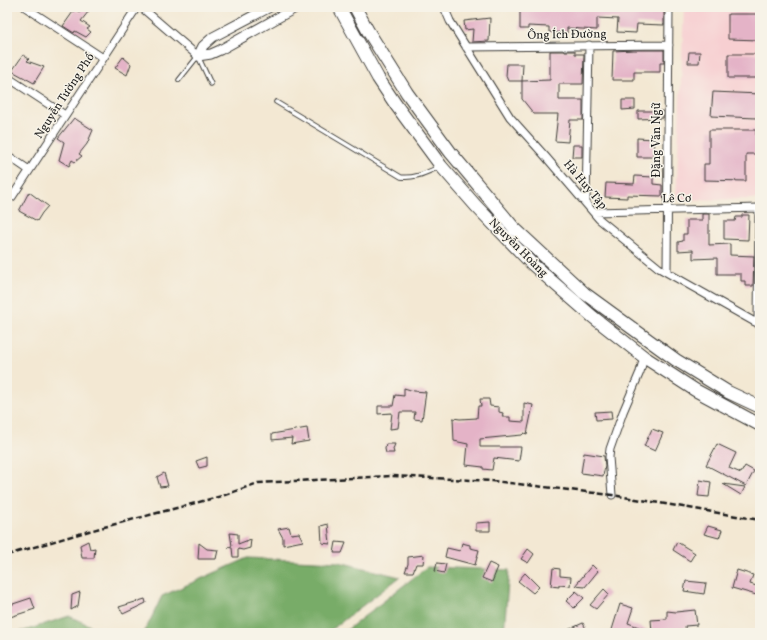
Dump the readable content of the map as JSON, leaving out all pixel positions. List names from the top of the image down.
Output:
{
  "streets": {
    "highway": ["Nguyễn Hoàng"],
    "street": [
      "Ông Ích Đường",
      "Nguyễn Tường Phổ",
      "Đặng Văn Ngữ",
      "Hà Huy Tập",
      "Lê Cơ"
    ]
  },
  "crossings": [
    ["Ông Ích Đường", "Đặng Văn Ngữ"],
    ["Ông Ích Đường", "Hà Huy Tập"],
    ["Đặng Văn Ngữ", "Hà Huy Tập"],
    ["Đặng Văn Ngữ", "Lê Cơ"],
    ["Hà Huy Tập", "Lê Cơ"]
  ]
}
